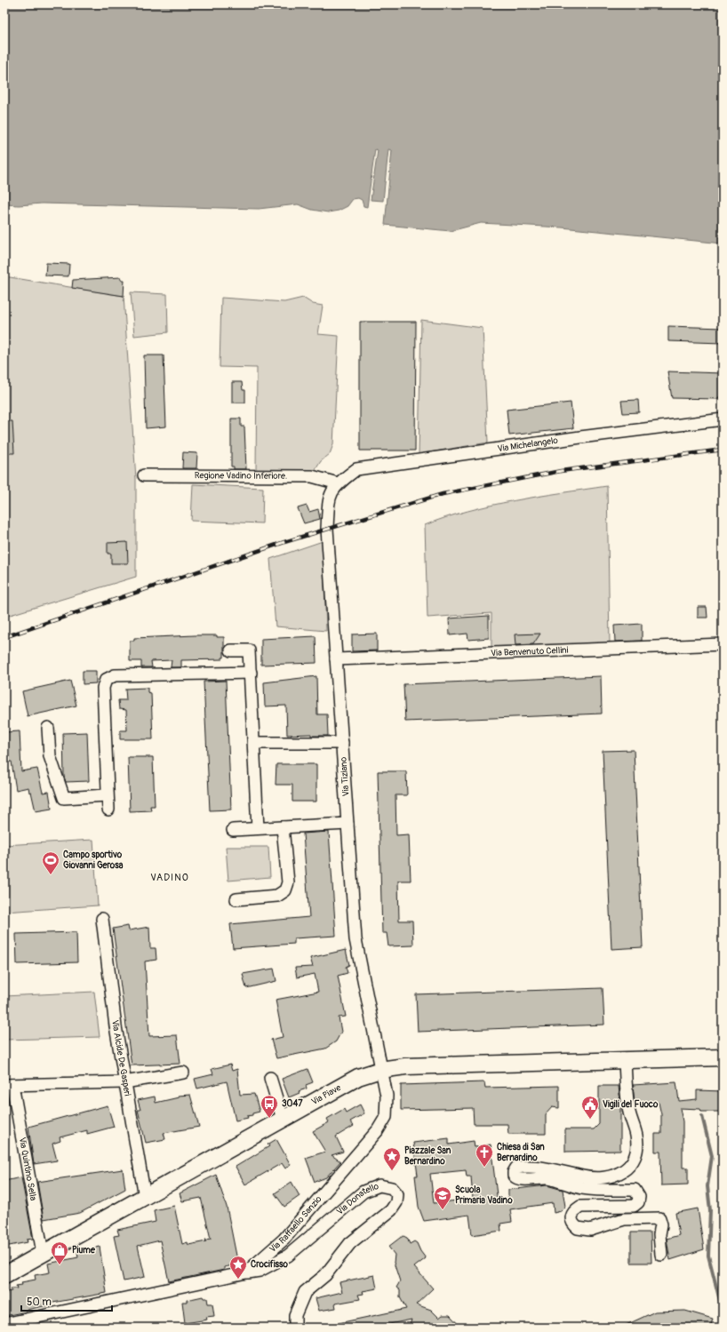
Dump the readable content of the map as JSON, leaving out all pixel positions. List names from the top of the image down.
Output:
{
  "streets": {
    "main road": ["Via Piave"],
    "street": [
      "Via Michelangelo",
      "Regione Vadino Inferiore.",
      "Via Benvenuto Cellini",
      "Via Tiziano",
      "Via Alcide De Gasperi",
      "Via Quintino Sella",
      "Via Donatello",
      "Via Raffaello Sanzio"
    ]
  },
  "crossings": [
    ["Via Michelangelo", "Regione Vadino Inferiore."],
    ["Via Michelangelo", "Via Tiziano"],
    ["Regione Vadino Inferiore.", "Via Tiziano"],
    ["Via Benvenuto Cellini", "Via Tiziano"],
    ["Via Tiziano", "Via Piave"],
    ["Via Tiziano", "Via Raffaello Sanzio"],
    ["Via Alcide De Gasperi", "Via Piave"],
    ["Via Piave", "Via Quintino Sella"],
    ["Via Piave", "Via Raffaello Sanzio"],
    ["Via Donatello", "Via Raffaello Sanzio"]
  ],
  "districts": ["VADINO"],
  "places": {
    "sports": ["Campo sportivo Giovanni Gerosa"],
    "bus stop": ["3047"],
    "public building": ["Vigili del Fuoco"],
    "church": ["Chiesa di San Bernardino"],
    "place": ["Piazzale San Bernardino", "Crocifisso"],
    "school or university": ["Scuola Primaria Vadino"],
    "shop": ["Piume"]
  },
  "scale_bar": "50 m"
}
